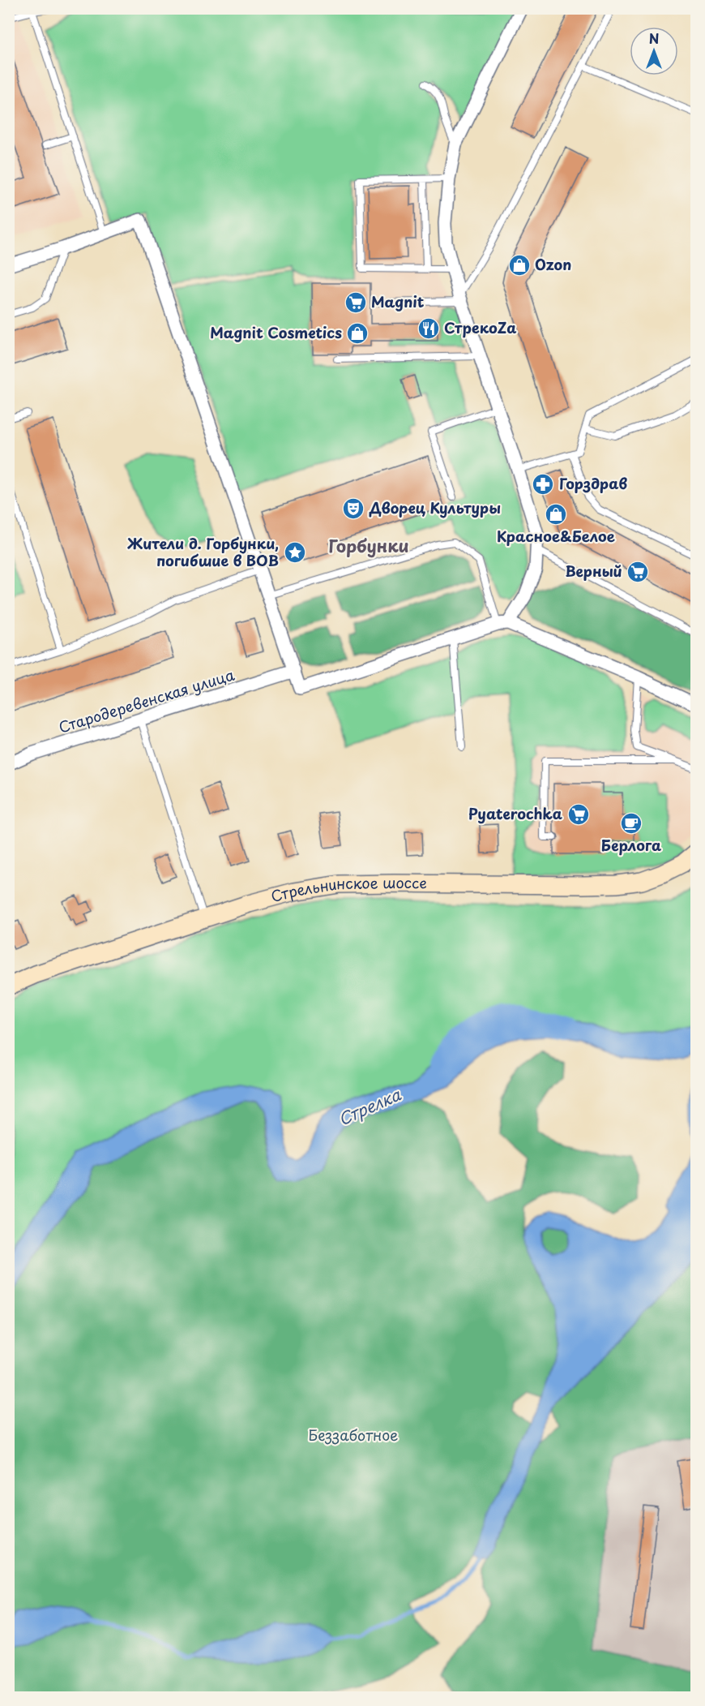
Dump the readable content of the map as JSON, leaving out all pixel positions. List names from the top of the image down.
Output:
{
  "streets": {
    "main road": ["Стрельнинское шоссе"],
    "street": ["Стародеревенская улица"]
  },
  "districts": ["Горбунки"],
  "water": ["Стрелка"],
  "parks": ["Беззаботное"],
  "places": {
    "shop": ["Ozon", "Magnit Cosmetics", "Красное&Белое"],
    "supermarket": ["Magnit", "Верный", "Pyaterochka"],
    "restaurant": ["СтрекоZа"],
    "pharmacy": ["Горздрав"],
    "theatre": ["Дворец Культуры"],
    "place": ["Жители д. Горбунки, погибшие в ВОВ"],
    "cafe": ["Берлога"]
  },
  "north": "top"
}
